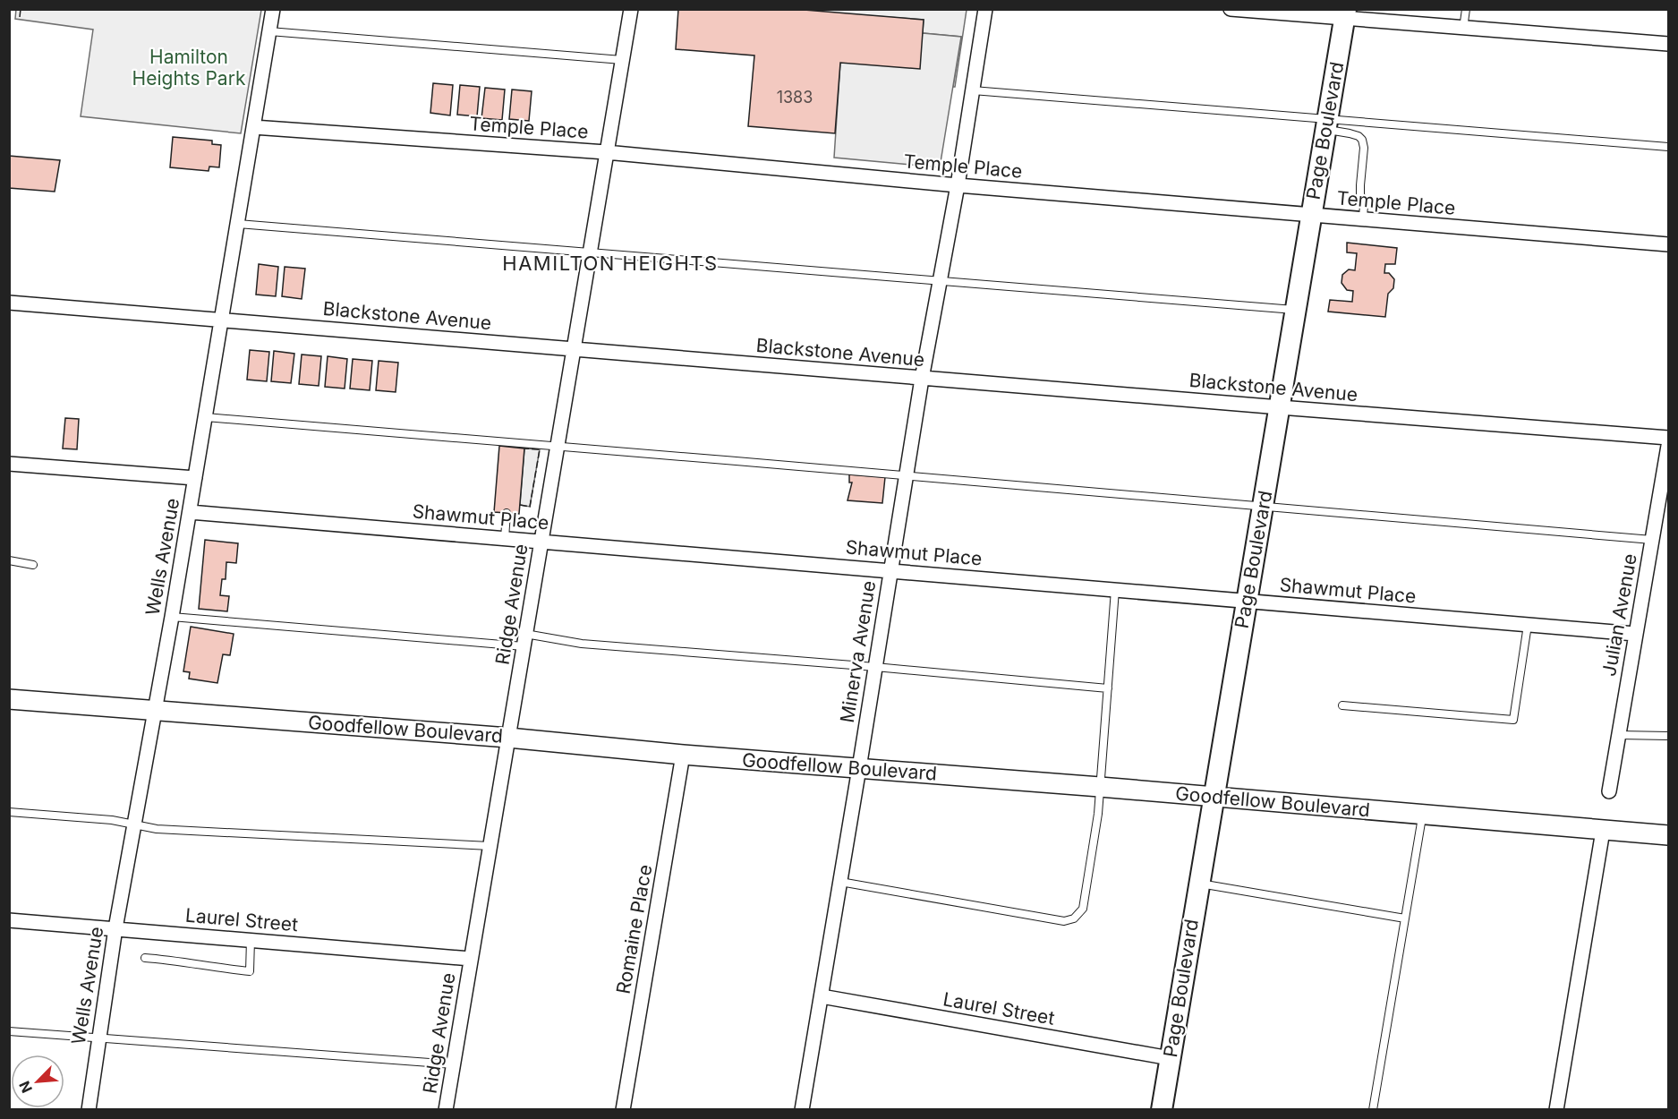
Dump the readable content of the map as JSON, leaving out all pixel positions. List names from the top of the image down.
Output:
{
  "streets": {
    "main road": ["Page Boulevard", "Goodfellow Boulevard"],
    "street": [
      "Temple Place",
      "Blackstone Avenue",
      "Shawmut Place",
      "Wells Avenue",
      "Ridge Avenue",
      "Julian Avenue",
      "Minerva Avenue",
      "Laurel Street",
      "Romaine Place"
    ]
  },
  "crossings": [
    ["Temple Place", "Page Boulevard"],
    ["Temple Place", "Wells Avenue"],
    ["Temple Place", "Ridge Avenue"],
    ["Temple Place", "Minerva Avenue"],
    ["Page Boulevard", "Blackstone Avenue"],
    ["Page Boulevard", "Shawmut Place"],
    ["Page Boulevard", "Goodfellow Boulevard"],
    ["Page Boulevard", "Laurel Street"],
    ["Blackstone Avenue", "Wells Avenue"],
    ["Blackstone Avenue", "Ridge Avenue"],
    ["Blackstone Avenue", "Minerva Avenue"],
    ["Shawmut Place", "Wells Avenue"],
    ["Shawmut Place", "Ridge Avenue"],
    ["Shawmut Place", "Julian Avenue"],
    ["Shawmut Place", "Minerva Avenue"],
    ["Wells Avenue", "Goodfellow Boulevard"],
    ["Wells Avenue", "Laurel Street"],
    ["Ridge Avenue", "Goodfellow Boulevard"],
    ["Ridge Avenue", "Laurel Street"],
    ["Minerva Avenue", "Goodfellow Boulevard"],
    ["Minerva Avenue", "Laurel Street"],
    ["Goodfellow Boulevard", "Romaine Place"]
  ],
  "districts": ["HAMILTON HEIGHTS"],
  "parks": ["Hamilton Heights Park"],
  "house_numbers": ["1383"],
  "north": "bottom left"
}
